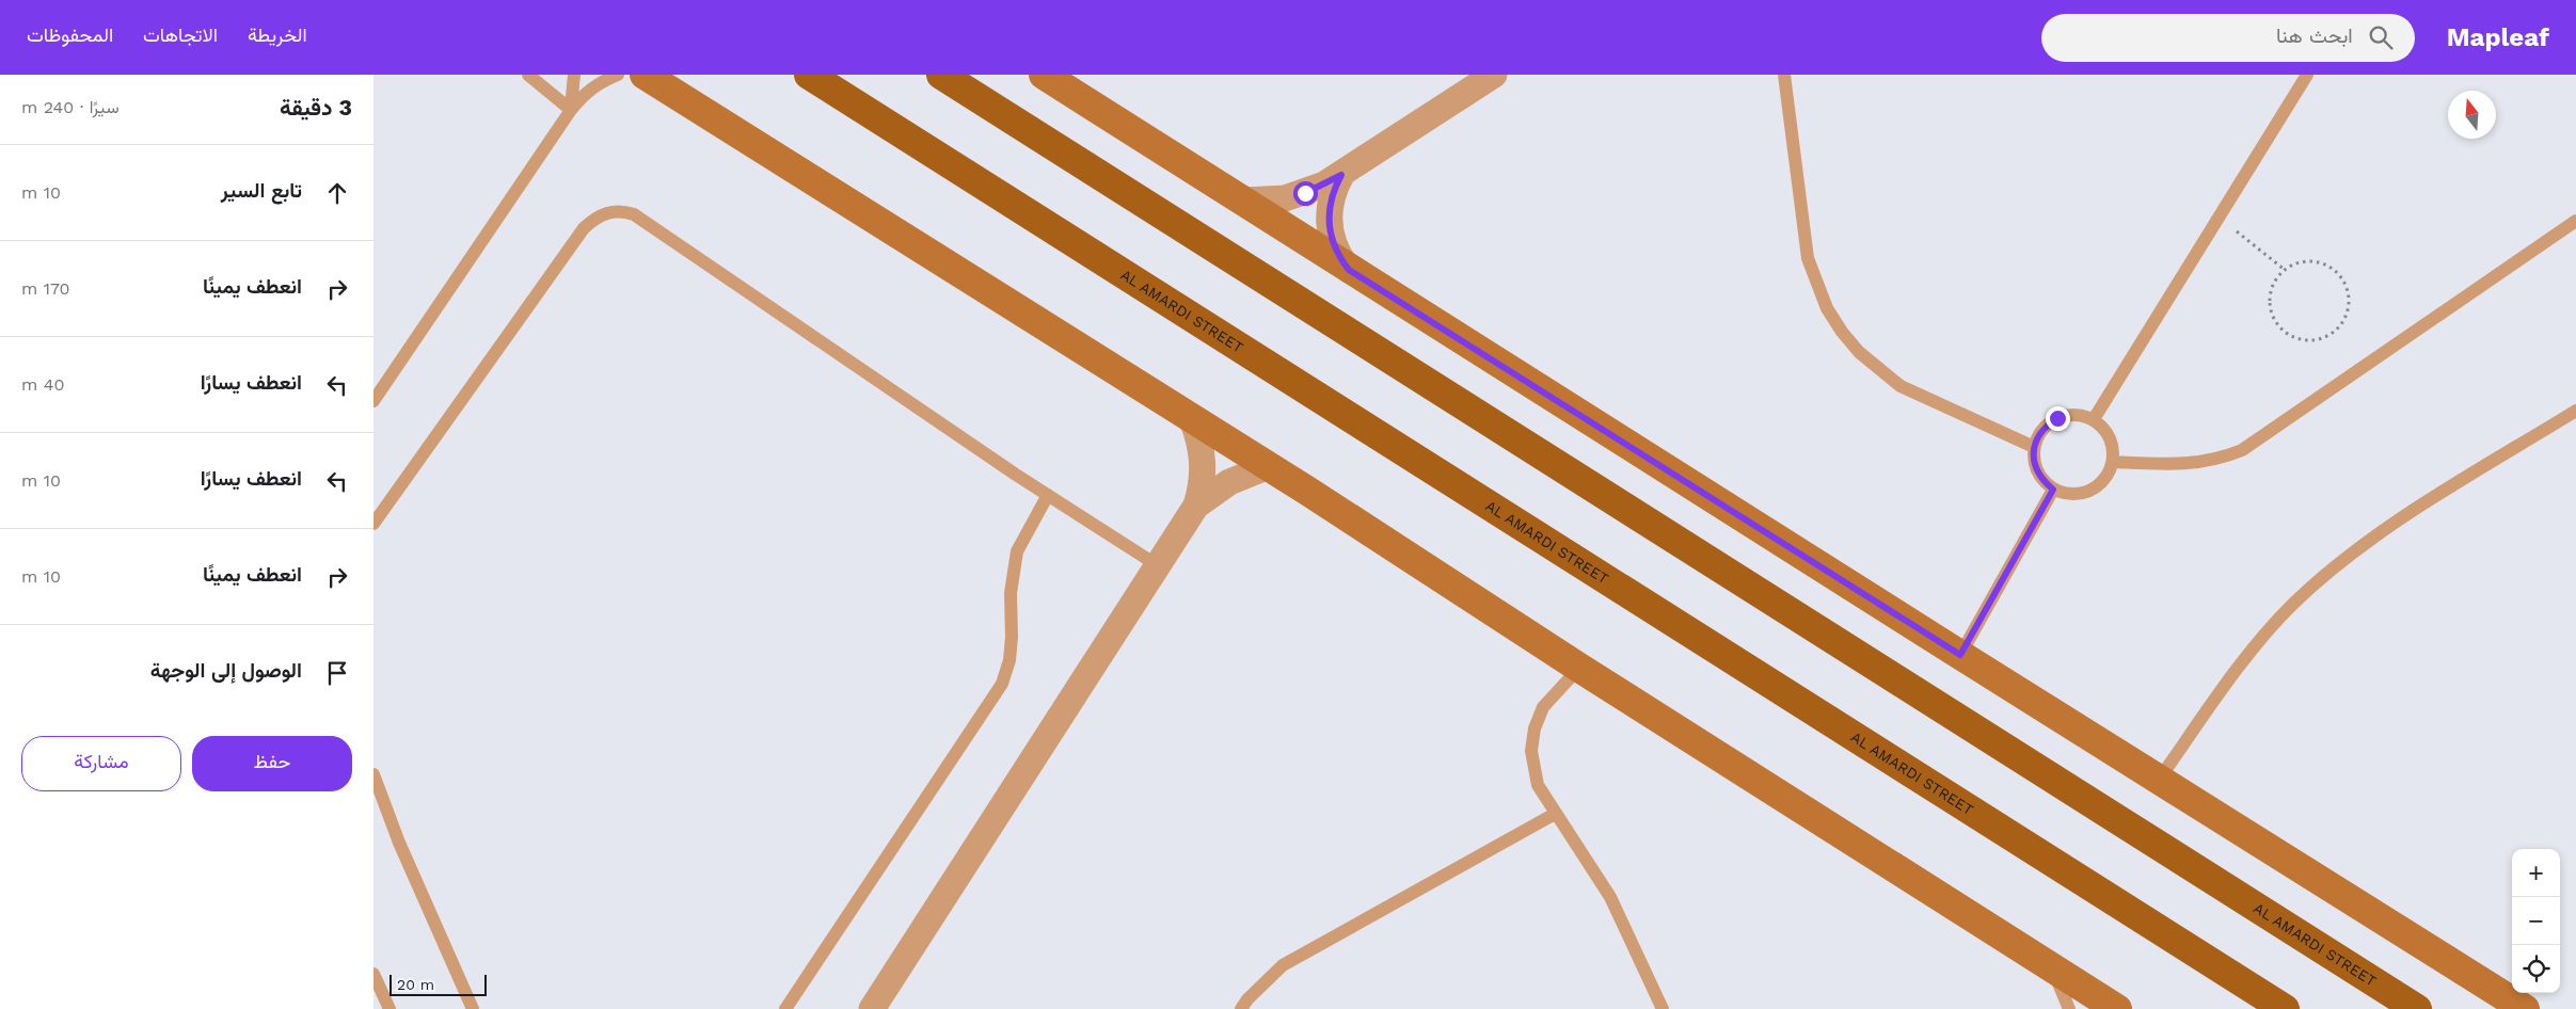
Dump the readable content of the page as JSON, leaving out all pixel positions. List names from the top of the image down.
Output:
{
  "streets": {
    "main road": ["AL AMARDI STREET"]
  },
  "scale_bar": "20 m",
  "north": "top",
  "page": {
    "header": "Mapleaf",
    "search": "ابحث هنا",
    "nav": ["الخريطة", "الاتجاهات", "المحفوظات"],
    "heading": ["3 دقيقة", "سيرًا · 240 m"],
    "list": [
      ["تابع السير", "10 m"],
      ["انعطف يمينًا", "170 m"],
      ["انعطف يسارًا", "40 m"],
      ["انعطف يسارًا", "10 m"],
      ["انعطف يمينًا", "10 m"],
      "الوصول إلى الوجهة"
    ],
    "buttons": ["حفظ", "مشاركة"],
    "map_buttons": ["+", "−"],
    "scale": "20 m"
  }
}
